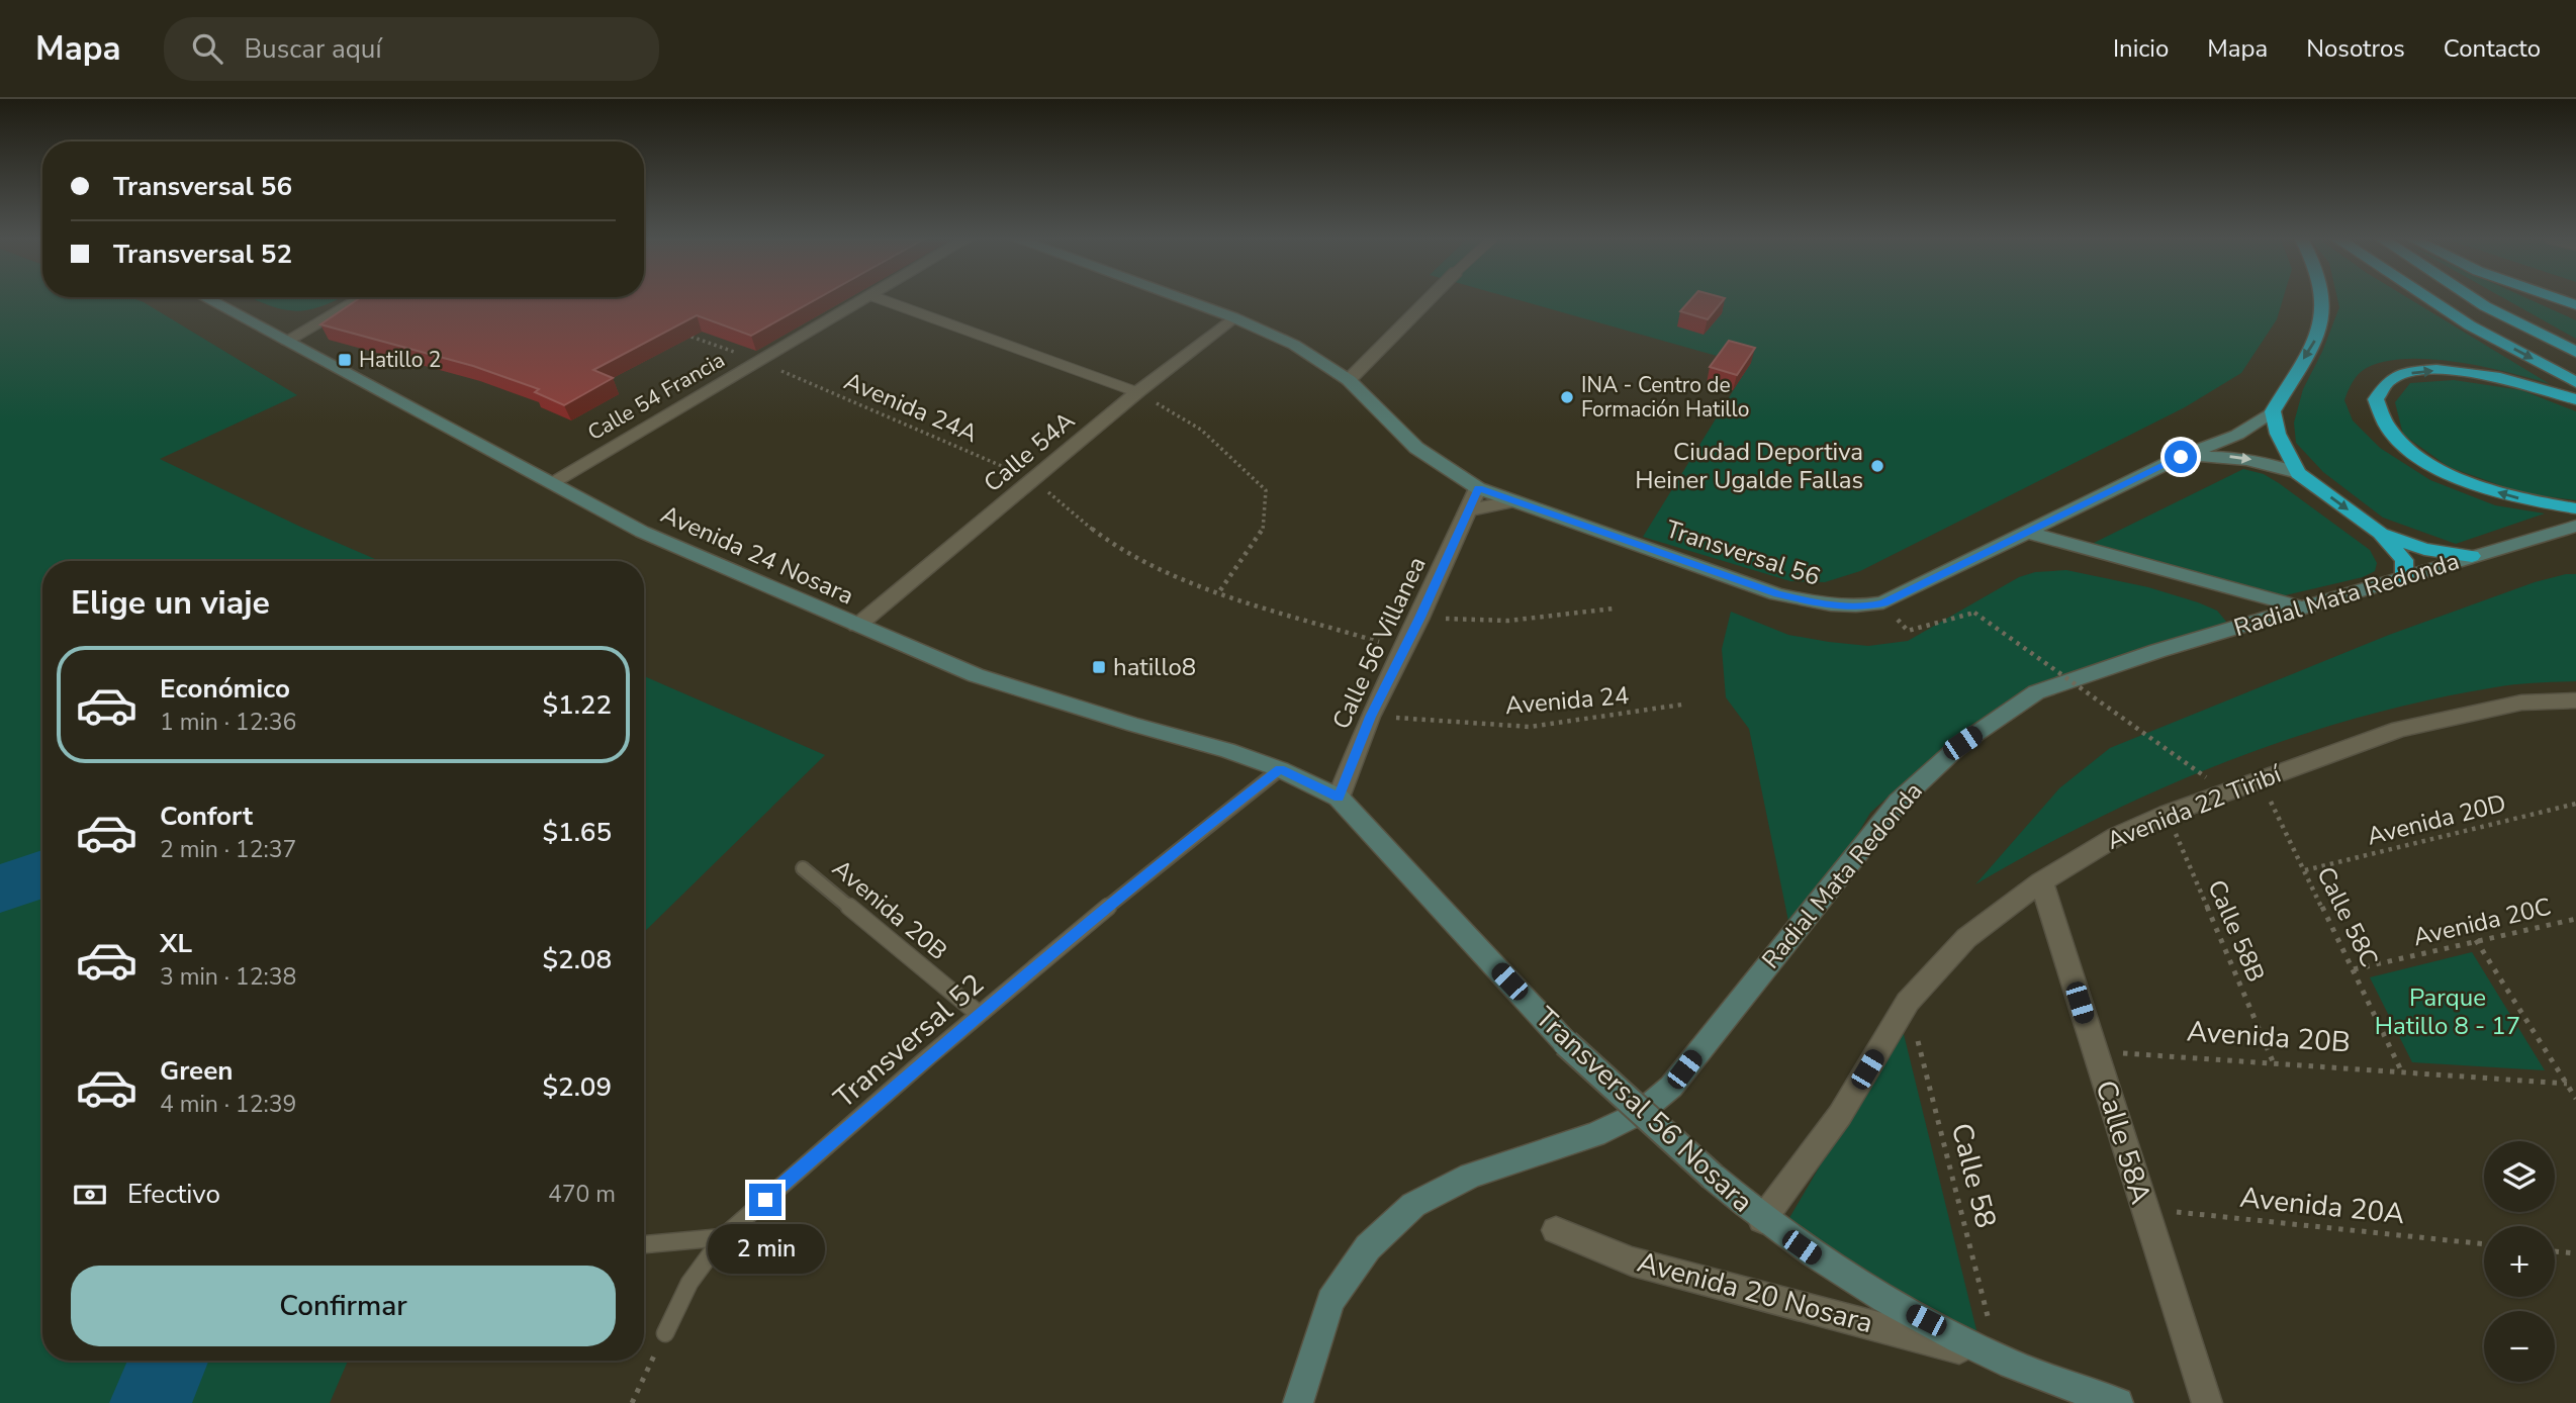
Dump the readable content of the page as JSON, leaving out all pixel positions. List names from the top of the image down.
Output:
{
  "streets": {
    "street": [
      "Calle 54 Francia",
      "Calle 54A",
      "Transversal 56",
      "Avenida 24 Nosara",
      "Radial Mata Redonda",
      "Calle 56 Villanea",
      "Avenida 22 Tiribí",
      "Transversal 56 Nosara",
      "Calle 58A",
      "Avenida 20 Nosara"
    ],
    "lane": ["Avenida 20B", "Transversal 52"],
    "path": [
      "Avenida 24A",
      "Avenida 24",
      "Avenida 20D",
      "Calle 58C",
      "Avenida 20C",
      "Calle 58B",
      "Calle 58",
      "Avenida 20A"
    ]
  },
  "crossings": [
    ["Calle 54 Francia", "Avenida 24A"],
    ["Calle 54 Francia", "Avenida 24 Nosara"],
    ["Avenida 24A", "Calle 54A"],
    ["Avenida 24A", "Calle 56 Villanea"],
    ["Calle 54A", "Transversal 56"],
    ["Calle 54A", "Avenida 24 Nosara"],
    ["Transversal 56", "Calle 56 Villanea"],
    ["Avenida 24 Nosara", "Calle 56 Villanea"],
    ["Avenida 24 Nosara", "Transversal 52"],
    ["Avenida 24 Nosara", "Transversal 56 Nosara"],
    ["Calle 56 Villanea", "Avenida 24"],
    ["Calle 56 Villanea", "Transversal 56 Nosara"],
    ["Avenida 22 Tiribí", "Calle 58C"],
    ["Avenida 22 Tiribí", "Calle 58B"],
    ["Avenida 22 Tiribí", "Transversal 56 Nosara"],
    ["Avenida 22 Tiribí", "Calle 58A"],
    ["Avenida 22 Tiribí", "Calle 58"],
    ["Avenida 20D", "Calle 58C"],
    ["Avenida 20B", "Calle 58C"],
    ["Avenida 20B", "Calle 58B"],
    ["Avenida 20B", "Transversal 52"],
    ["Avenida 20B", "Calle 58A"],
    ["Calle 58C", "Avenida 20C"],
    ["Transversal 56 Nosara", "Calle 58"],
    ["Transversal 56 Nosara", "Avenida 20 Nosara"],
    ["Calle 58A", "Avenida 20A"],
    ["Calle 58", "Avenida 20 Nosara"]
  ],
  "parks": ["Parque Hatillo 8 - 17"],
  "places": {
    "transit": ["Hatillo 2", "hatillo8"],
    "other": ["INA - Centro de Formación Hatillo", "Ciudad Deportiva Heiner Ugalde Fallas"]
  },
  "page": {
    "header": "Mapa",
    "search": "Buscar aquí",
    "nav": [
      "Inicio",
      "Mapa",
      "Nosotros",
      "Contacto"
    ],
    "banner": ["Transversal 56", "Transversal 52"],
    "heading": "Elige un viaje",
    "list": [
      {
        "name": "Económico",
        "note": "1 min · 12:36",
        "value": "$1.22"
      },
      {
        "name": "Confort",
        "note": "2 min · 12:37",
        "value": "$1.65"
      },
      {
        "name": "XL",
        "note": "3 min · 12:38",
        "value": "$2.08"
      },
      {
        "name": "Green",
        "note": "4 min · 12:39",
        "value": "$2.09"
      }
    ],
    "map_buttons": ["+", "−"],
    "pay": ["Efectivo", "470 m"],
    "bubble": "2 min",
    "buttons": "Confirmar"
  }
}
